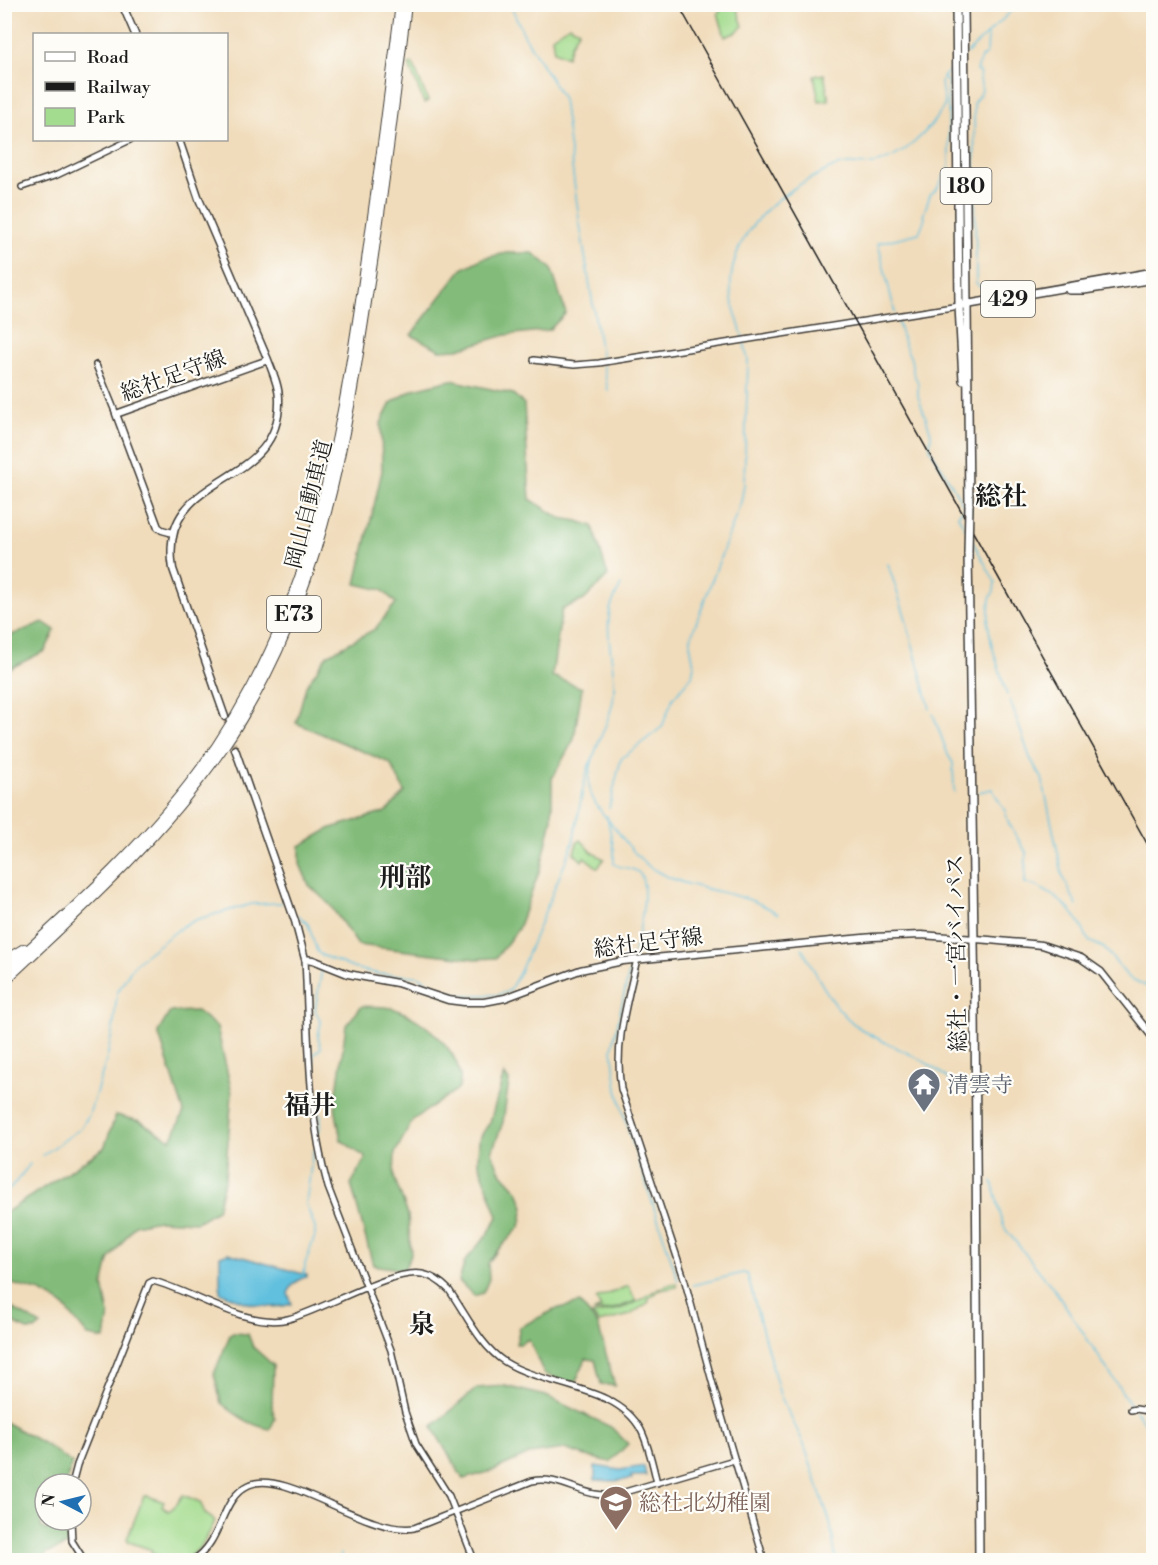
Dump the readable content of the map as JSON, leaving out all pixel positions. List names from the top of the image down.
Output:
{
  "streets": {
    "highway": [
      "180",
      "429",
      "岡山自動車道",
      "E73",
      "総社・一宮バイパス"
    ],
    "main road": ["総社足守線"]
  },
  "crossings": [
    ["429", "総社・一宮バイパス"],
    ["総社足守線", "総社・一宮バイパス"]
  ],
  "districts": [
    "総社",
    "刑部",
    "福井",
    "泉"
  ],
  "places": {
    "temple": ["清雲寺"],
    "school or university": ["総社北幼稚園"]
  },
  "legend": ["Road", "Railway", "Park"],
  "north": "left"
}
